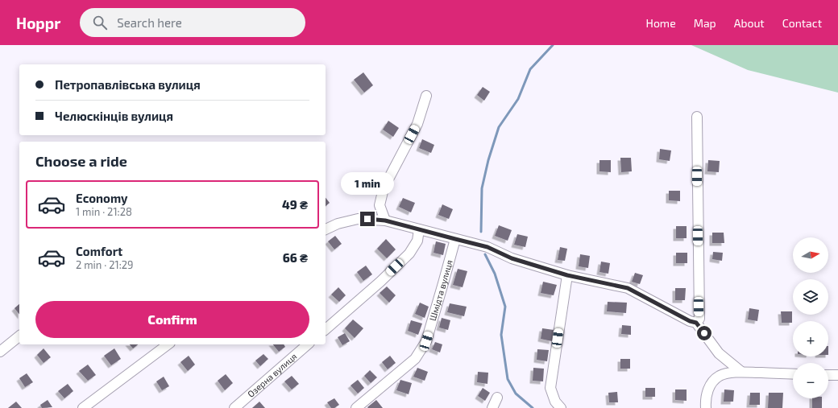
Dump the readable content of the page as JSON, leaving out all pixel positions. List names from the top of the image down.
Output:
{
  "streets": {
    "street": ["Шмідта вулиця", "Озерна вулиця"]
  },
  "north": "right",
  "page": {
    "header": "Hoppr",
    "search": "Search here",
    "nav": [
      "Home",
      "Map",
      "About",
      "Contact"
    ],
    "banner": ["Петропавлівська вулиця", "Челюскінців вулиця"],
    "heading": "Choose a ride",
    "bubble": "1 min",
    "list": [
      {
        "name": "Economy",
        "note": "1 min · 21:28",
        "value": "49 ₴"
      },
      {
        "name": "Comfort",
        "note": "2 min · 21:29",
        "value": "66 ₴"
      }
    ],
    "map_buttons": ["+", "−"],
    "buttons": "Confirm"
  }
}
